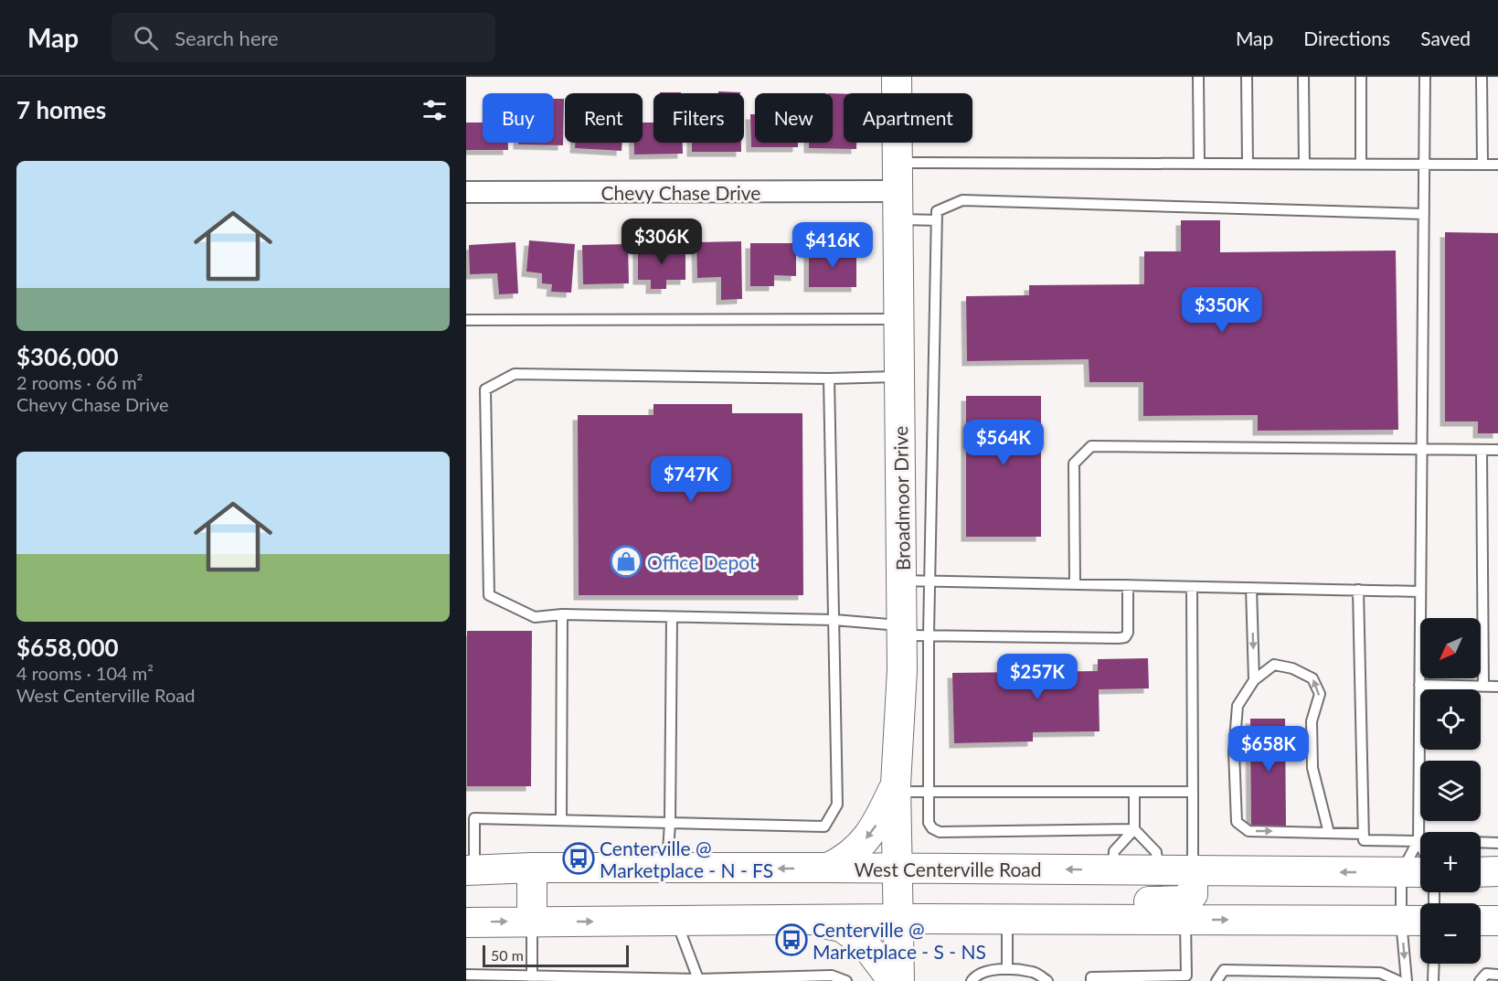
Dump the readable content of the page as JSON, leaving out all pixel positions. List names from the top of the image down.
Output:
{
  "streets": {
    "main road": ["Broadmoor Drive", "West Centerville Road"],
    "street": ["Chevy Chase Drive"]
  },
  "crossings": [
    ["Chevy Chase Drive", "Broadmoor Drive"],
    ["Broadmoor Drive", "West Centerville Road"]
  ],
  "places": {
    "shop": ["Office Depot"],
    "bus stop": ["Centerville @ Marketplace - N - FS", "Centerville @ Marketplace - S - NS"]
  },
  "scale_bar": "50 m",
  "north": "bottom left",
  "page": {
    "header": "Map",
    "search": "Search here",
    "nav": ["Map", "Directions", "Saved"],
    "heading": "7 homes",
    "chip": [
      "Buy",
      "Rent",
      "Filters",
      "New",
      "Apartment"
    ],
    "list": [
      {
        "name": "$306,000",
        "note": "2 rooms · 66 m² · Chevy Chase Drive"
      },
      {
        "name": "$658,000",
        "note": "4 rooms · 104 m² · West Centerville Road"
      }
    ],
    "price": [
      "$306K",
      "$416K",
      "$350K",
      "$564K",
      "$747K",
      "$257K",
      "$658K"
    ],
    "map_buttons": ["+", "−"],
    "scale": "50 m"
  }
}
